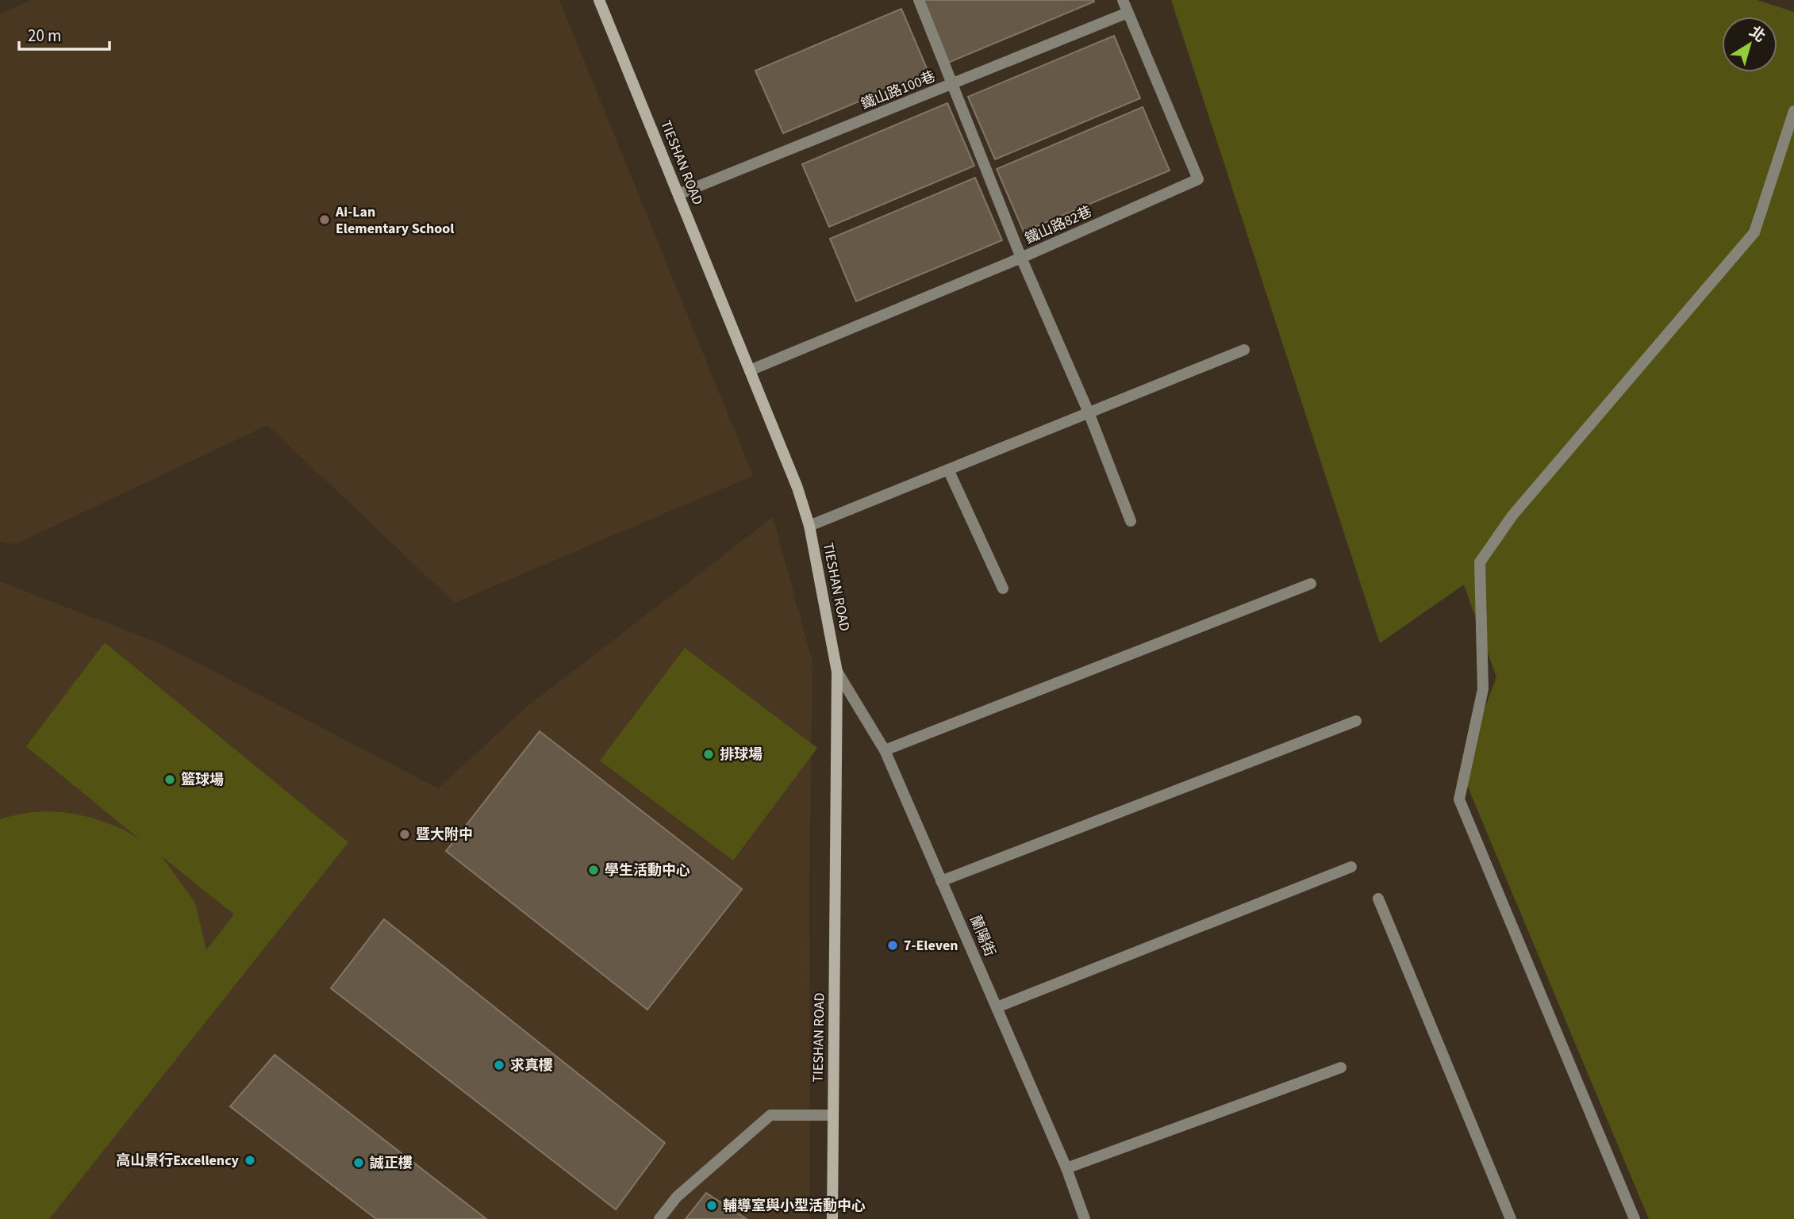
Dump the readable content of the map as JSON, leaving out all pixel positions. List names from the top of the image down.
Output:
{
  "streets": {
    "street": ["TIESHAN ROAD"],
    "lane": ["鐵山路100巷", "鐵山路82巷", "蘭陽街"]
  },
  "crossings": [
    ["鐵山路100巷", "TIESHAN ROAD"],
    ["鐵山路100巷", "鐵山路82巷"],
    ["TIESHAN ROAD", "鐵山路82巷"],
    ["TIESHAN ROAD", "蘭陽街"]
  ],
  "places": [
    "Ai-Lan Elementary School",
    "排球場",
    "籃球場",
    "暨大附中",
    "學生活動中心",
    "7-Eleven",
    "求真樓",
    "高山景行Excellency",
    "誠正樓",
    "輔導室與小型活動中心"
  ],
  "scale_bar": "20 m",
  "north": "top right"
}
